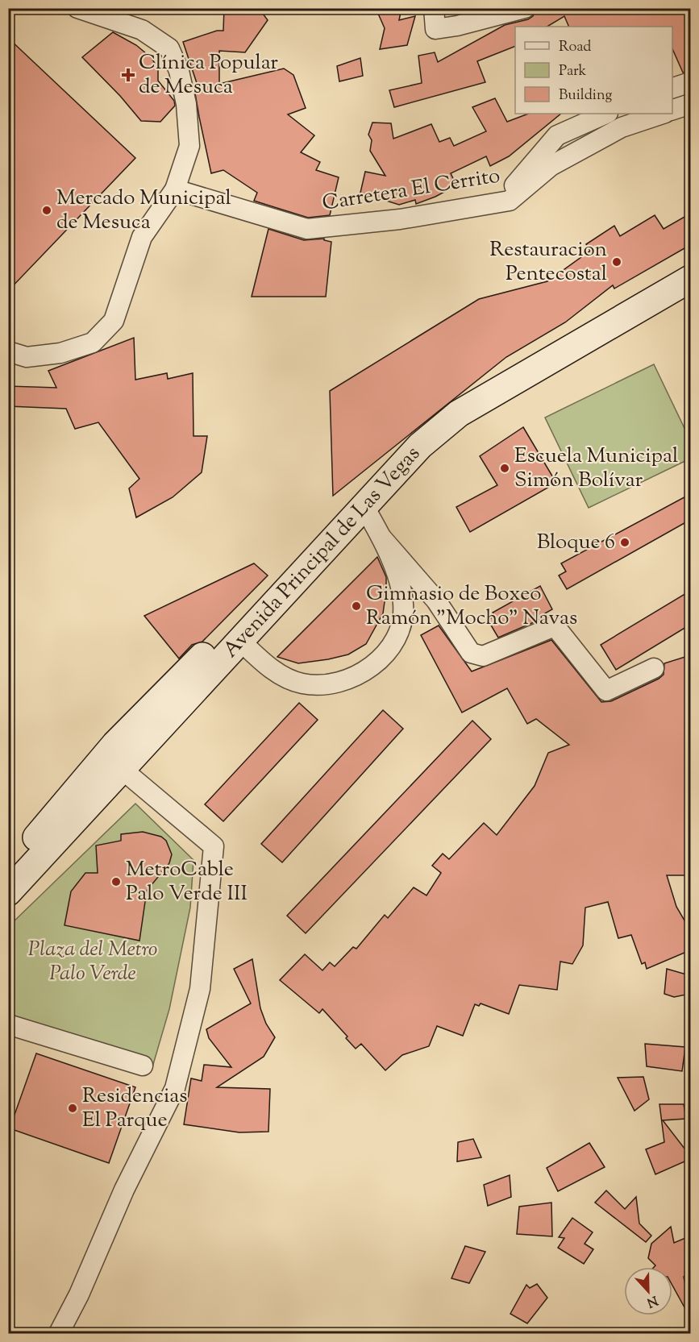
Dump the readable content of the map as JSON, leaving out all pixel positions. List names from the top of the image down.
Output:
{
  "streets": {
    "street": ["Carretera El Cerrito", "Avenida Principal de Las Vegas"]
  },
  "parks": ["Plaza del Metro Palo Verde"],
  "places": {
    "health": ["Clínica Popular de Mesuca"],
    "other": [
      "Mercado Municipal de Mesuca",
      "Restauracion Pentecostal",
      "Escuela Municipal Simón Bolívar",
      "Bloque 6",
      "Gimnasio de Boxeo Ramón \"Mocho\" Navas",
      "MetroCable Palo Verde III",
      "Residencias El Parque"
    ]
  },
  "legend": ["Road", "Park", "Building"],
  "north": "bottom"
}
